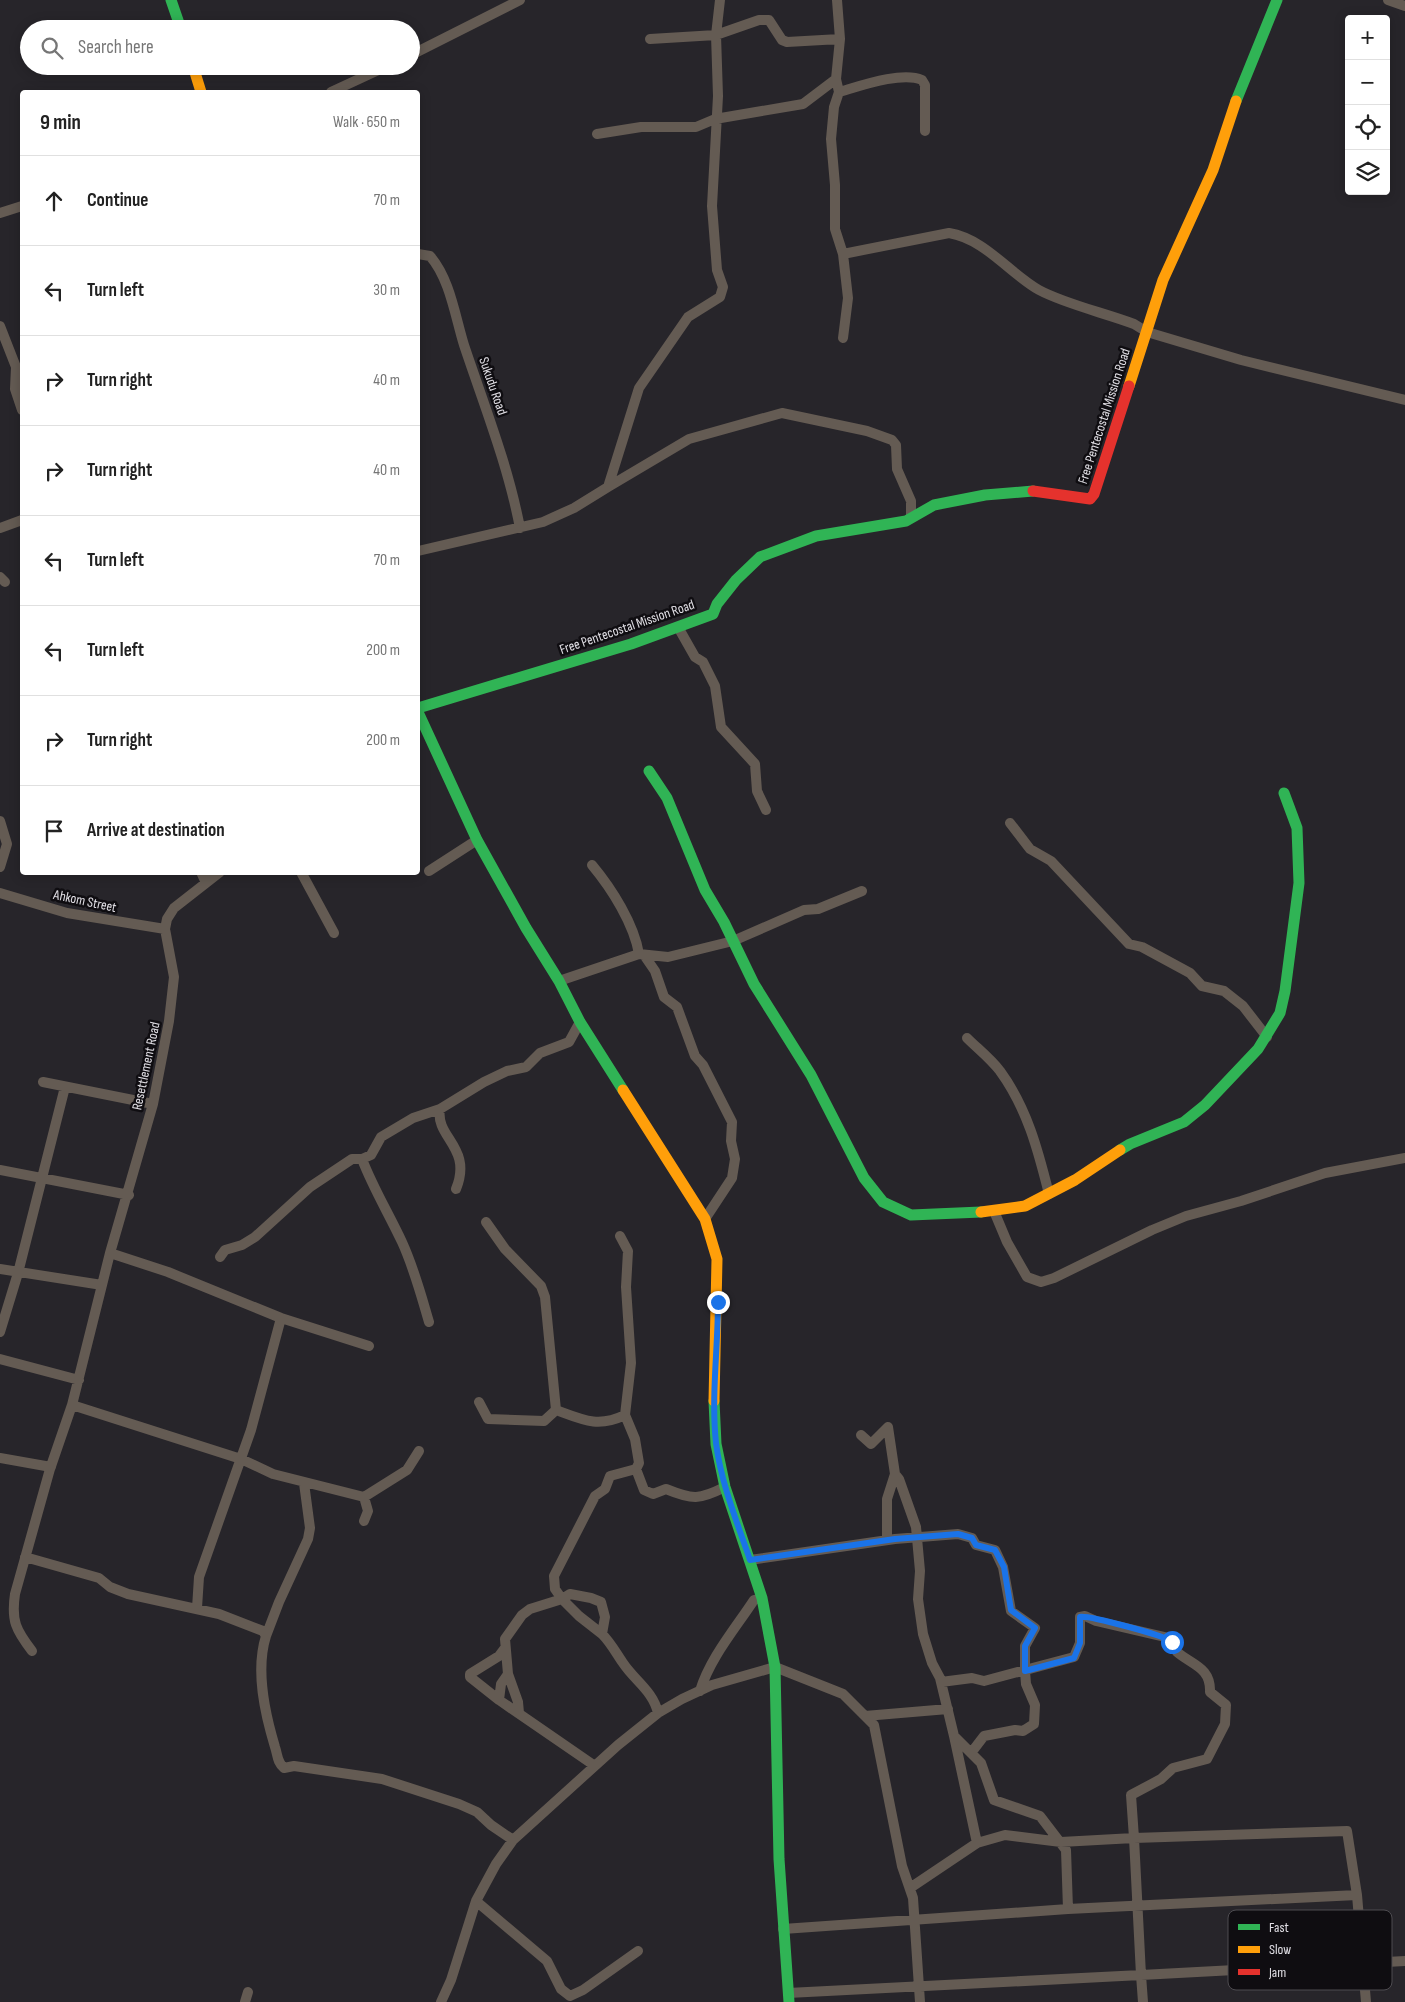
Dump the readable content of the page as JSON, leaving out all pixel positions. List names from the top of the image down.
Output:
{
  "streets": {
    "street": [
      "Sukudu Road",
      "Free Pentecostal Mission Road",
      "Ahkom Street",
      "Resettlement Road"
    ]
  },
  "crossings": [
    ["Ahkom Street", "Resettlement Road"]
  ],
  "legend": ["Fast", "Slow", "Jam"],
  "page": {
    "map_buttons": ["+", "−"],
    "search": "Search here",
    "heading": ["9 min", "Walk · 650 m"],
    "list": [
      ["Continue", "70 m"],
      ["Turn left", "30 m"],
      ["Turn right", "40 m"],
      ["Turn right", "40 m"],
      ["Turn left", "70 m"],
      ["Turn left", "200 m"],
      ["Turn right", "200 m"],
      "Arrive at destination"
    ]
  }
}
